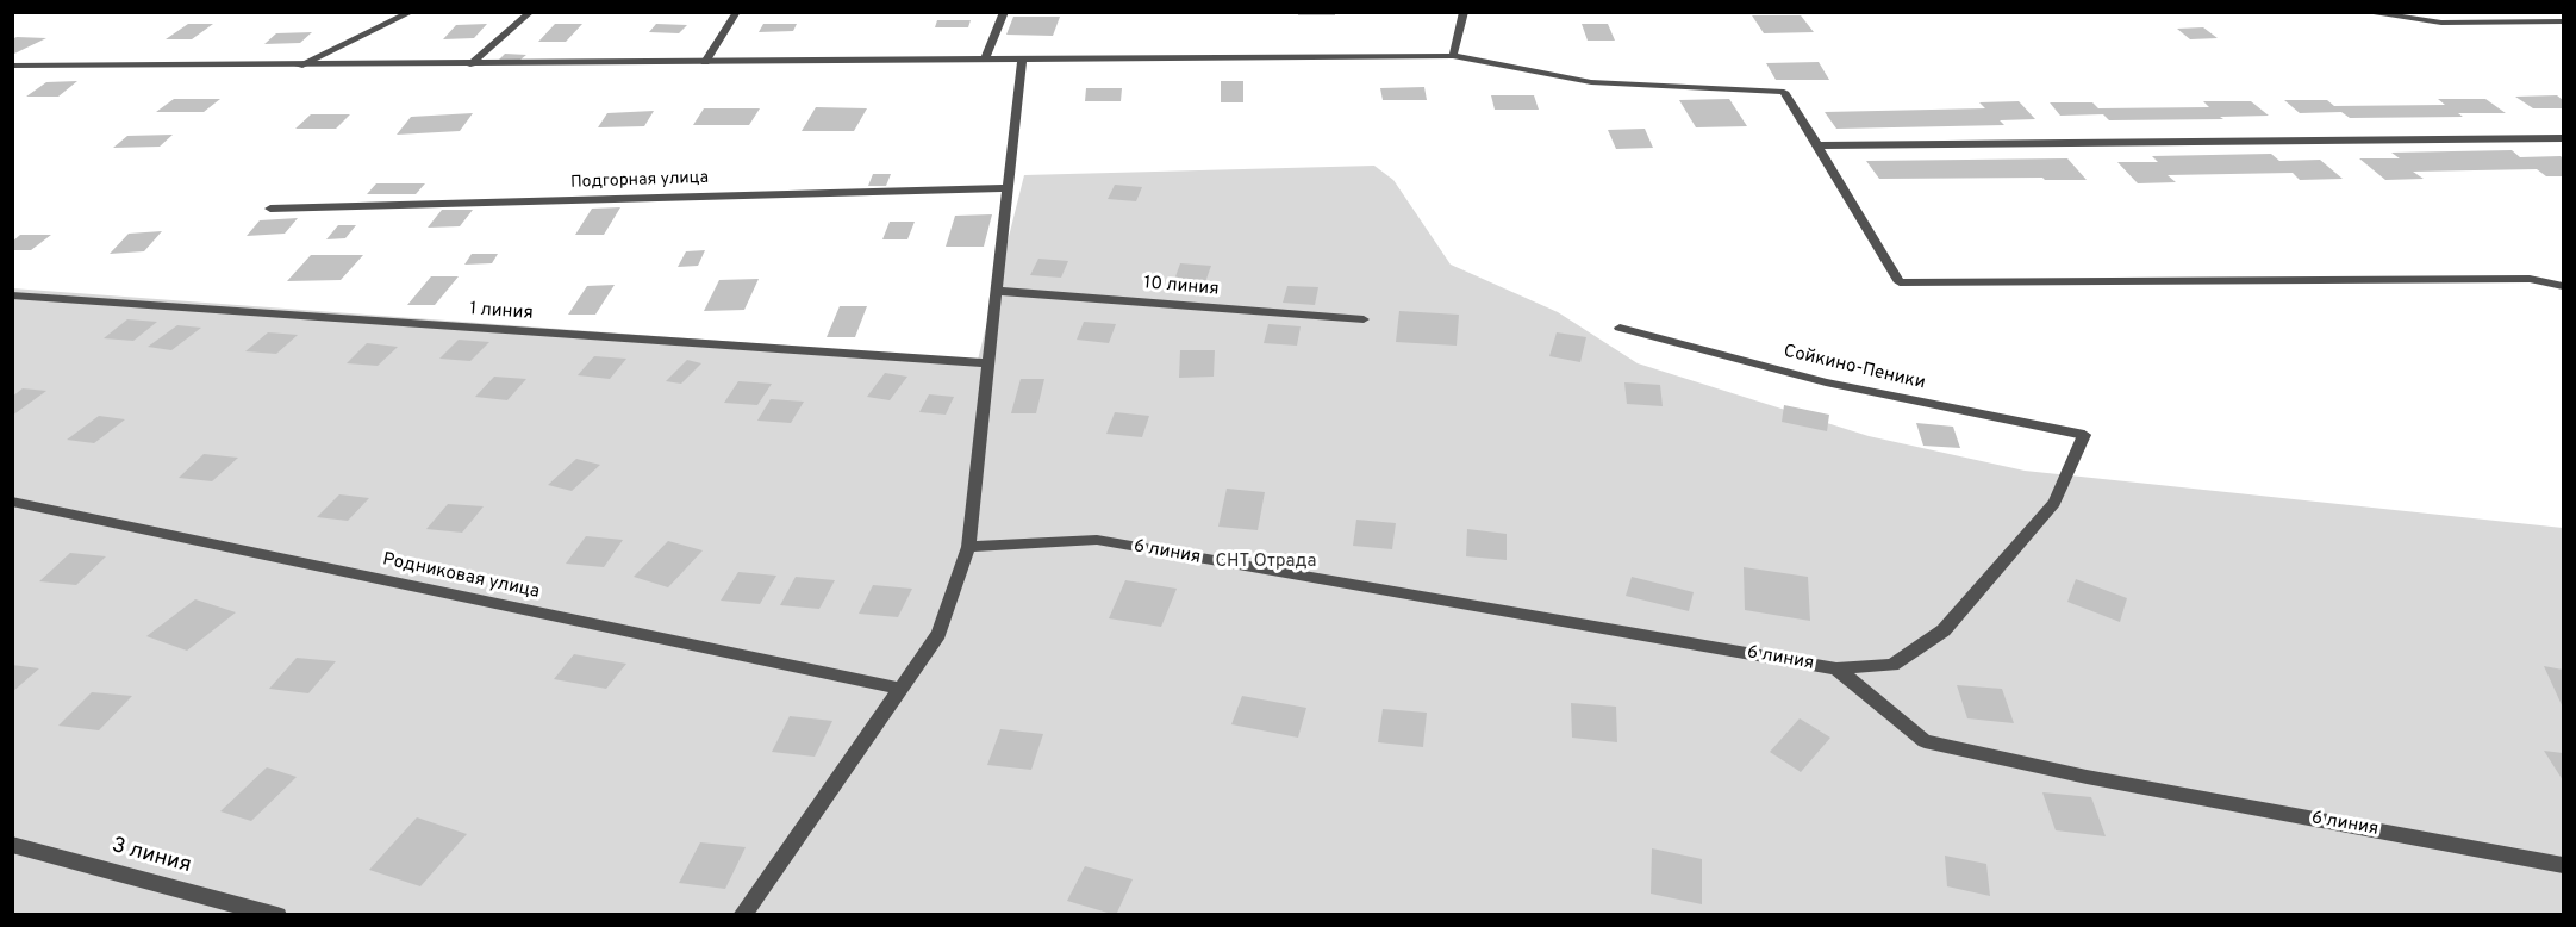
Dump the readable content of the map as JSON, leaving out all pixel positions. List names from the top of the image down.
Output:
{
  "streets": {
    "street": [
      "Подгорная улица",
      "10 линия",
      "1 линия",
      "Сойкино-Пеники",
      "6 линия",
      "Родниковая улица",
      "3 линия"
    ]
  },
  "crossings": [
    ["Сойкино-Пеники", "6 линия"]
  ],
  "parks": ["СНТ Отрада"]
}
